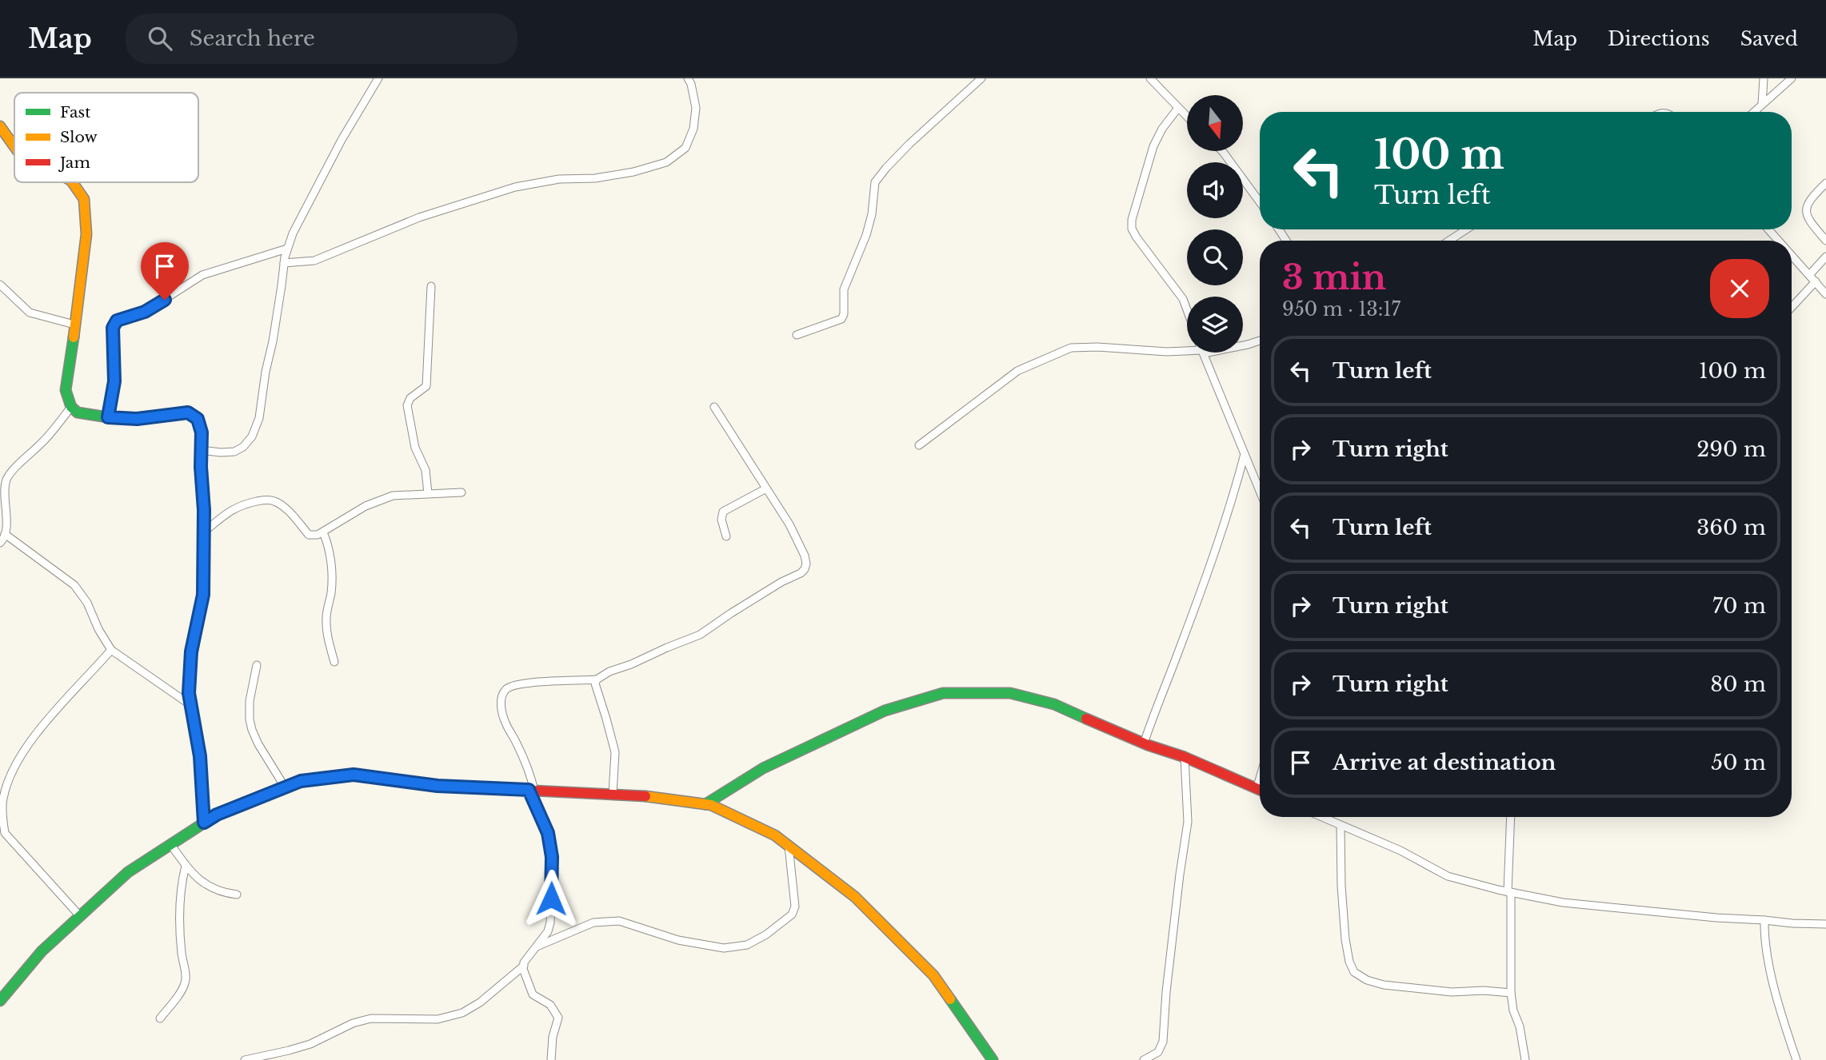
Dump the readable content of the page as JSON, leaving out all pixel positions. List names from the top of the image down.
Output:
{
  "legend": ["Fast", "Slow", "Jam"],
  "north": "bottom",
  "page": {
    "header": "Map",
    "search": "Search here",
    "nav": ["Map", "Directions", "Saved"],
    "turn": ["100 m", "Turn left"],
    "heading": ["3 min", "950 m · 13:17"],
    "list": [
      {
        "name": "Turn left",
        "value": "100 m"
      },
      {
        "name": "Turn right",
        "value": "290 m"
      },
      {
        "name": "Turn left",
        "value": "360 m"
      },
      {
        "name": "Turn right",
        "value": "70 m"
      },
      {
        "name": "Turn right",
        "value": "80 m"
      },
      {
        "name": "Arrive at destination",
        "value": "50 m"
      }
    ]
  }
}
